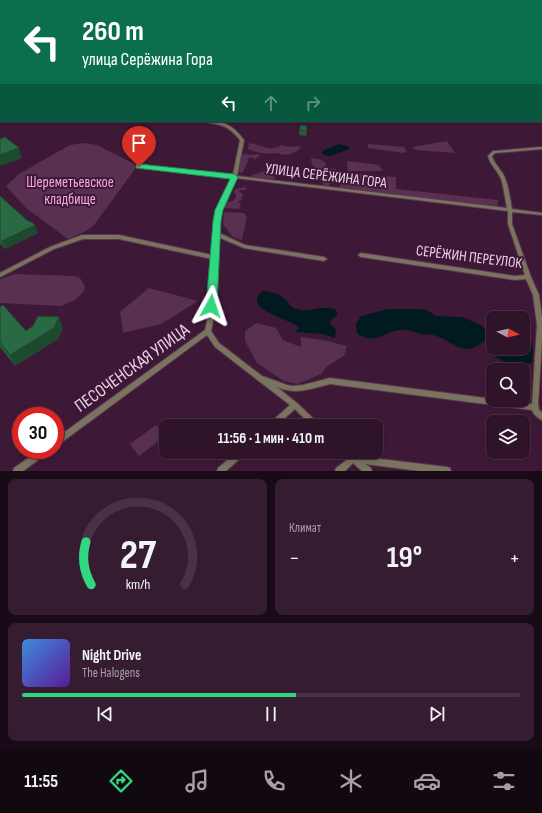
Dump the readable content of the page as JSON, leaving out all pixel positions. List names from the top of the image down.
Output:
{
  "streets": {
    "street": ["УЛИЦА СЕРЁЖИНА ГОРА", "СЕРЁЖИН ПЕРЕУЛОК", "ПЕСОЧЕНСКАЯ УЛИЦА"]
  },
  "crossings": [
    ["УЛИЦА СЕРЁЖИНА ГОРА", "СЕРЁЖИН ПЕРЕУЛОК"]
  ],
  "parks": ["Шереметьевское кладбище"],
  "north": "right",
  "page": {
    "turn": ["260 m", "улица Серёжина Гора"],
    "limit": "30",
    "trip": "11:56 · 1 мин · 410 m",
    "tile": "Климат",
    "heat": ["−", "19°", "+"],
    "song": ["Night Drive", "The Halogens"],
    "tabs": "11:55",
    "gauge": ["27", "km/h"]
  }
}
